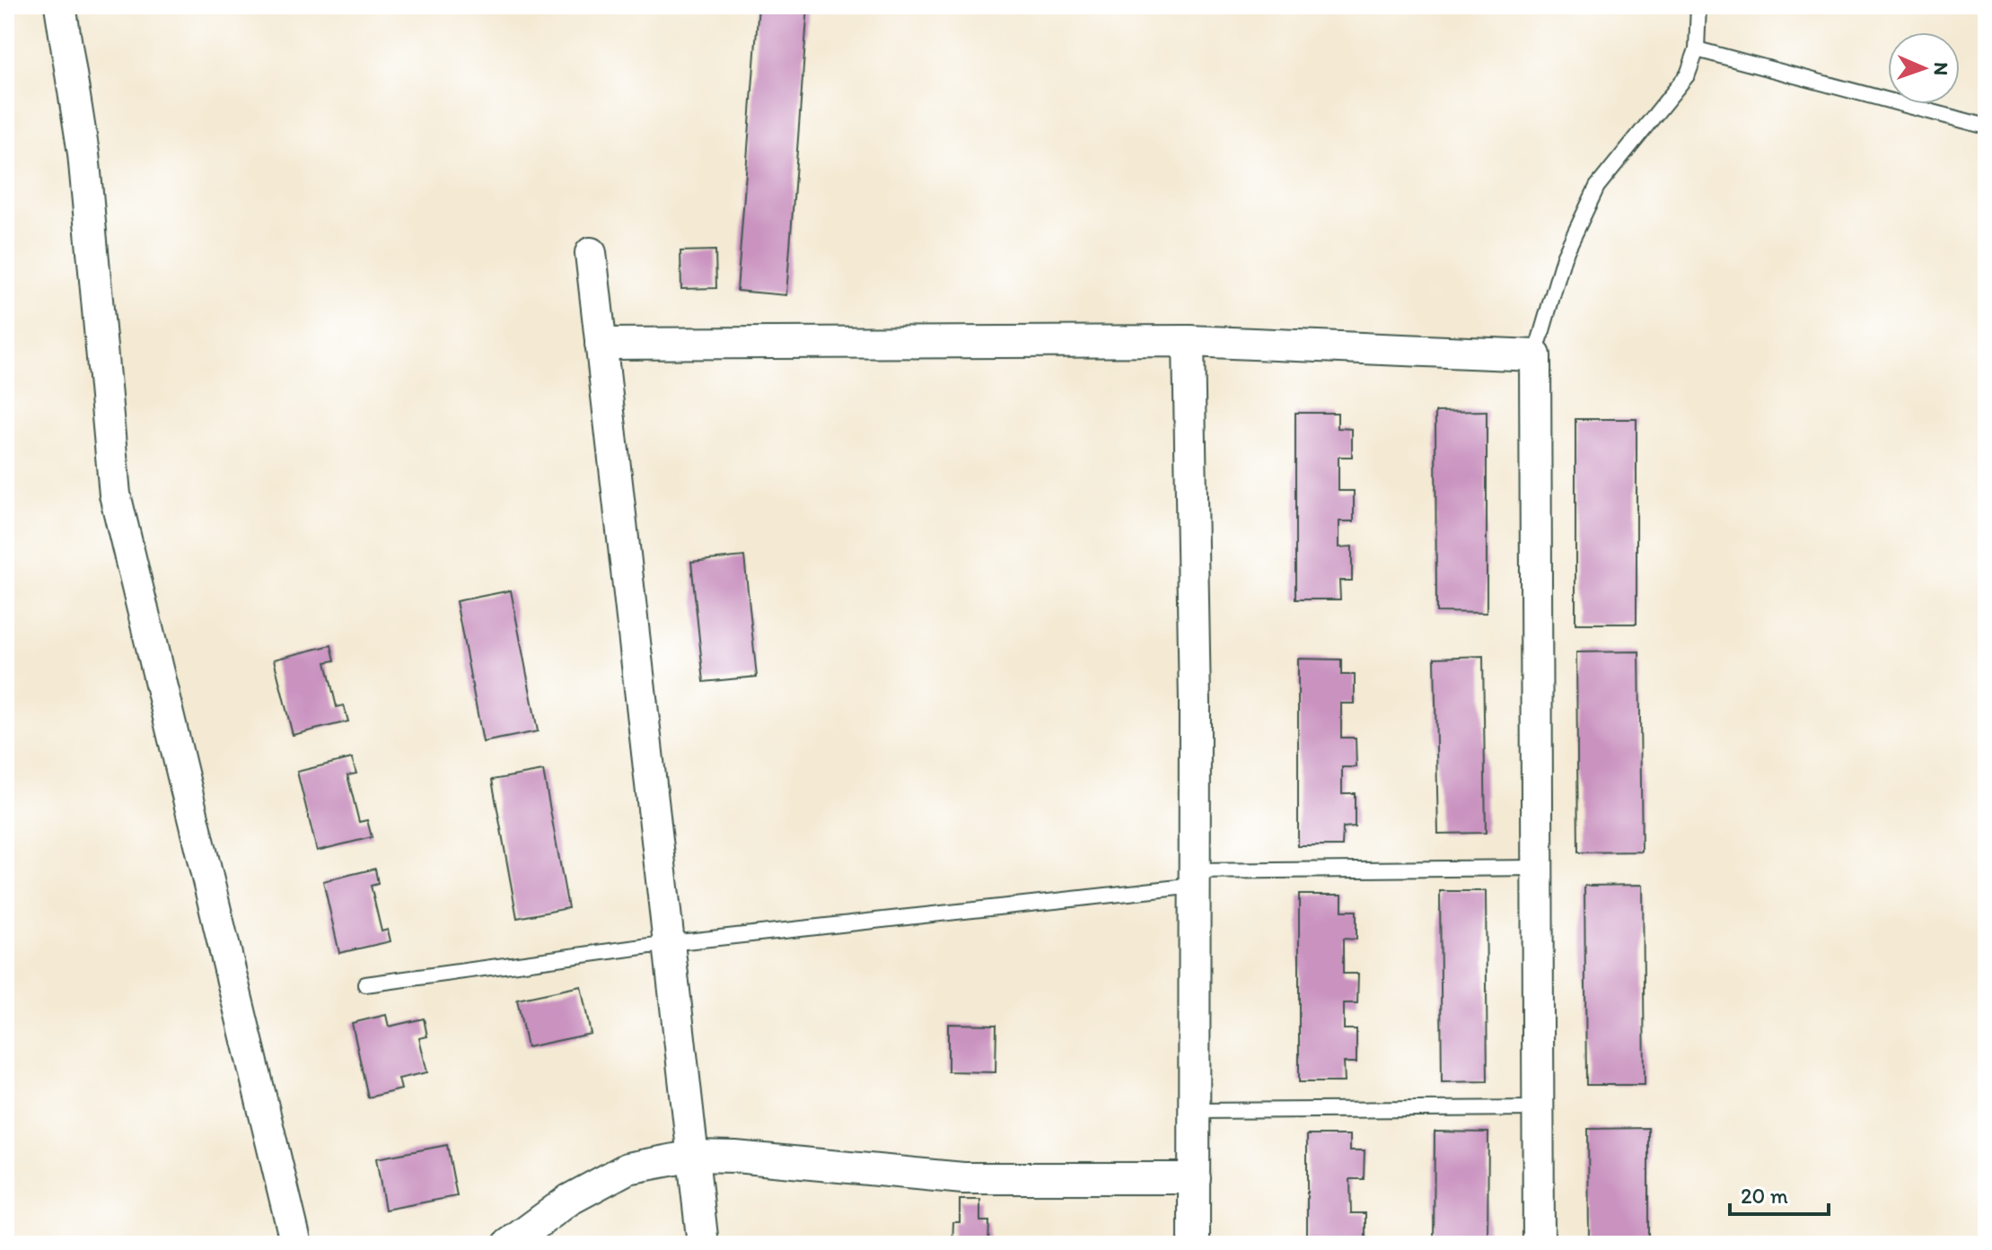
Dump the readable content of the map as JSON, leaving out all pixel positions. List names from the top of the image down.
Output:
{
  "scale_bar": "20 m",
  "north": "right"
}
